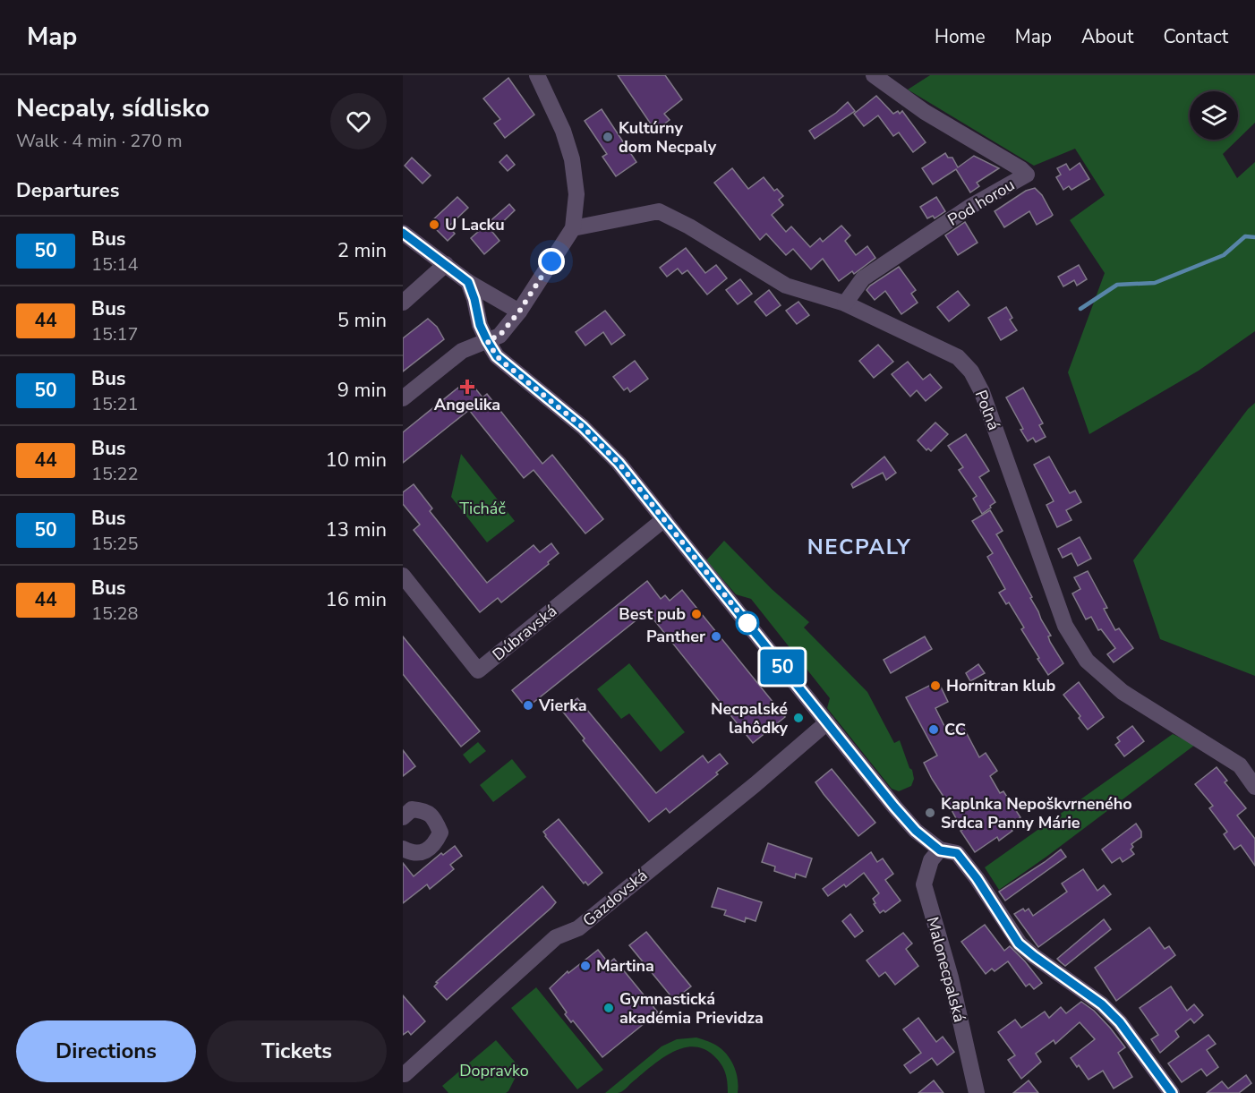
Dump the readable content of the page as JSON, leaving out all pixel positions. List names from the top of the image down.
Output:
{
  "streets": {
    "street": [
      "Pod horou",
      "Poľná",
      "Dúbravská",
      "Gazdovská",
      "Malonecpalská"
    ]
  },
  "crossings": [
    ["Pod horou", "Poľná"]
  ],
  "districts": ["NECPALY"],
  "parks": ["Ticháč", "Dopravko"],
  "places": {
    "other": [
      "Kultúrny dom Necpaly",
      "U Lacku",
      "Best pub",
      "Panther",
      "Hornitran klub",
      "Vierka",
      "Necpalské lahôdky",
      "CC",
      "Kaplnka Nepoškvrneného Srdca Panny Márie",
      "Martina",
      "Gymnastická akadémia Prievidza"
    ],
    "health": ["Angelika"]
  },
  "lines": ["bus line 50"],
  "page": {
    "header": "Map",
    "nav": [
      "Home",
      "Map",
      "About",
      "Contact"
    ],
    "heading": [
      ["Necpaly, sídlisko", "Walk · 4 min · 270 m"],
      "Departures"
    ],
    "on_map": "50",
    "list": [
      {
        "mark": "50",
        "name": "Bus",
        "note": "15:14",
        "value": "2 min"
      },
      {
        "mark": "44",
        "name": "Bus",
        "note": "15:17",
        "value": "5 min"
      },
      {
        "mark": "50",
        "name": "Bus",
        "note": "15:21",
        "value": "9 min"
      },
      {
        "mark": "44",
        "name": "Bus",
        "note": "15:22",
        "value": "10 min"
      },
      {
        "mark": "50",
        "name": "Bus",
        "note": "15:25",
        "value": "13 min"
      },
      {
        "mark": "44",
        "name": "Bus",
        "note": "15:28",
        "value": "16 min"
      }
    ],
    "buttons": ["Directions", "Tickets"]
  }
}
